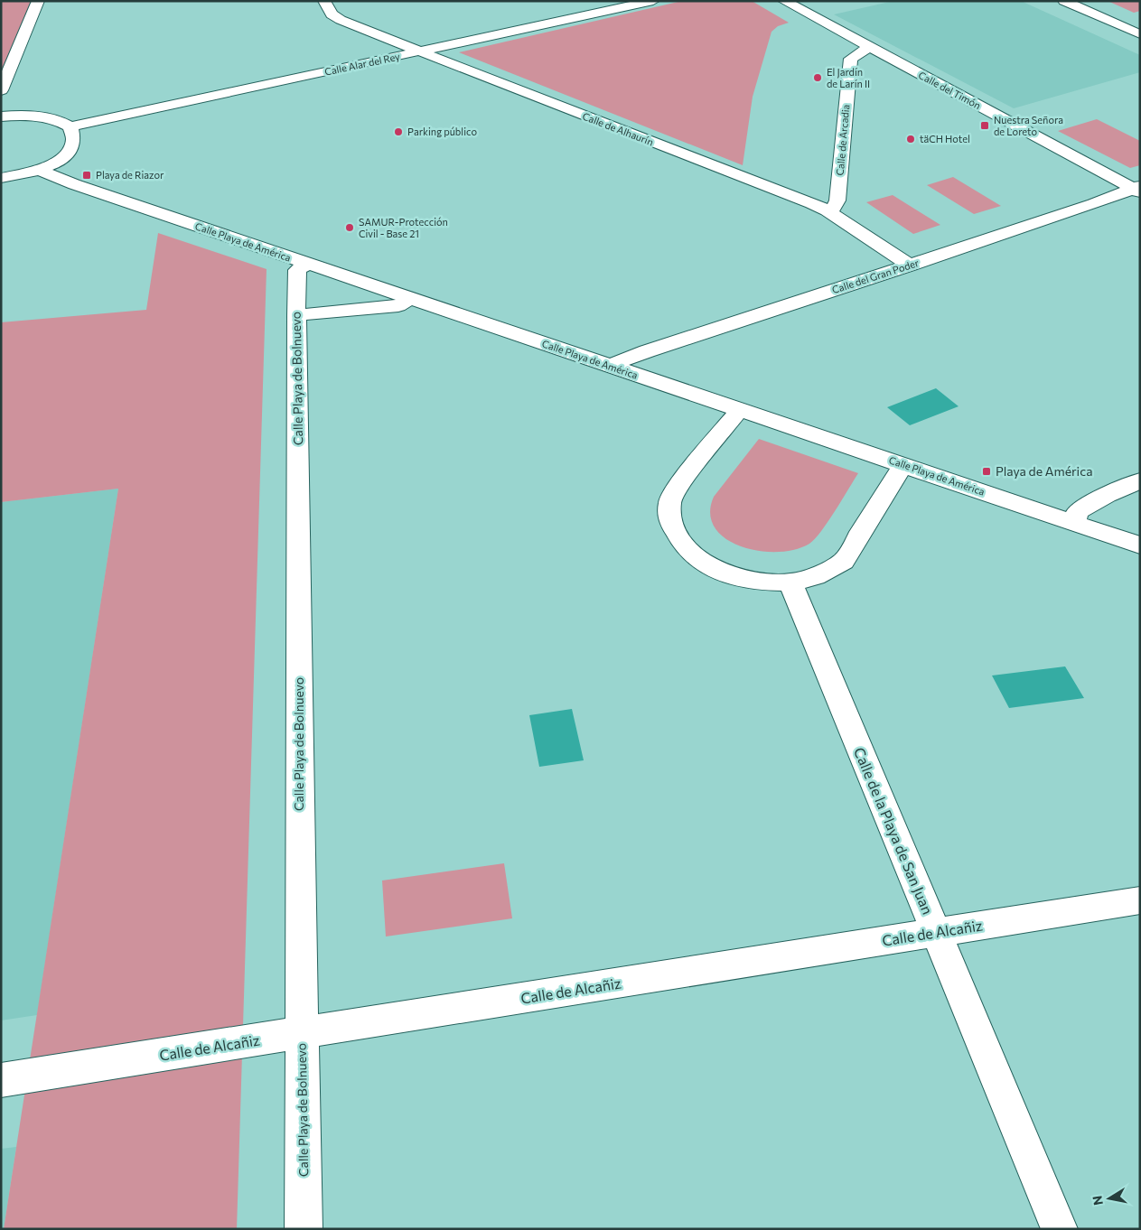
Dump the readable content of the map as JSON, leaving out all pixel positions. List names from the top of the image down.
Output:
{
  "streets": {
    "street": [
      "Calle Alar del Rey",
      "Calle del Timón",
      "Calle de Alhaurín",
      "Calle de Arcadia",
      "Calle Playa de América",
      "Calle del Gran Poder",
      "Calle Playa de Bolnuevo",
      "Calle de la Playa de San Juan",
      "Calle de Alcañiz"
    ]
  },
  "crossings": [
    ["Calle Alar del Rey", "Calle de Alhaurín"],
    ["Calle del Timón", "Calle de Arcadia"],
    ["Calle del Timón", "Calle del Gran Poder"],
    ["Calle de Alhaurín", "Calle de Arcadia"],
    ["Calle de Alhaurín", "Calle del Gran Poder"],
    ["Calle Playa de América", "Calle del Gran Poder"],
    ["Calle Playa de América", "Calle Playa de Bolnuevo"],
    ["Calle Playa de Bolnuevo", "Calle de Alcañiz"],
    ["Calle de la Playa de San Juan", "Calle de Alcañiz"]
  ],
  "places": {
    "other": [
      "El Jardín de Larín II",
      "Parking público",
      "täCH Hotel",
      "SAMUR-Protección Civil - Base 21"
    ],
    "transit": ["Nuestra Señora de Loreto", "Playa de Riazor", "Playa de América"]
  },
  "north": "left"
}
